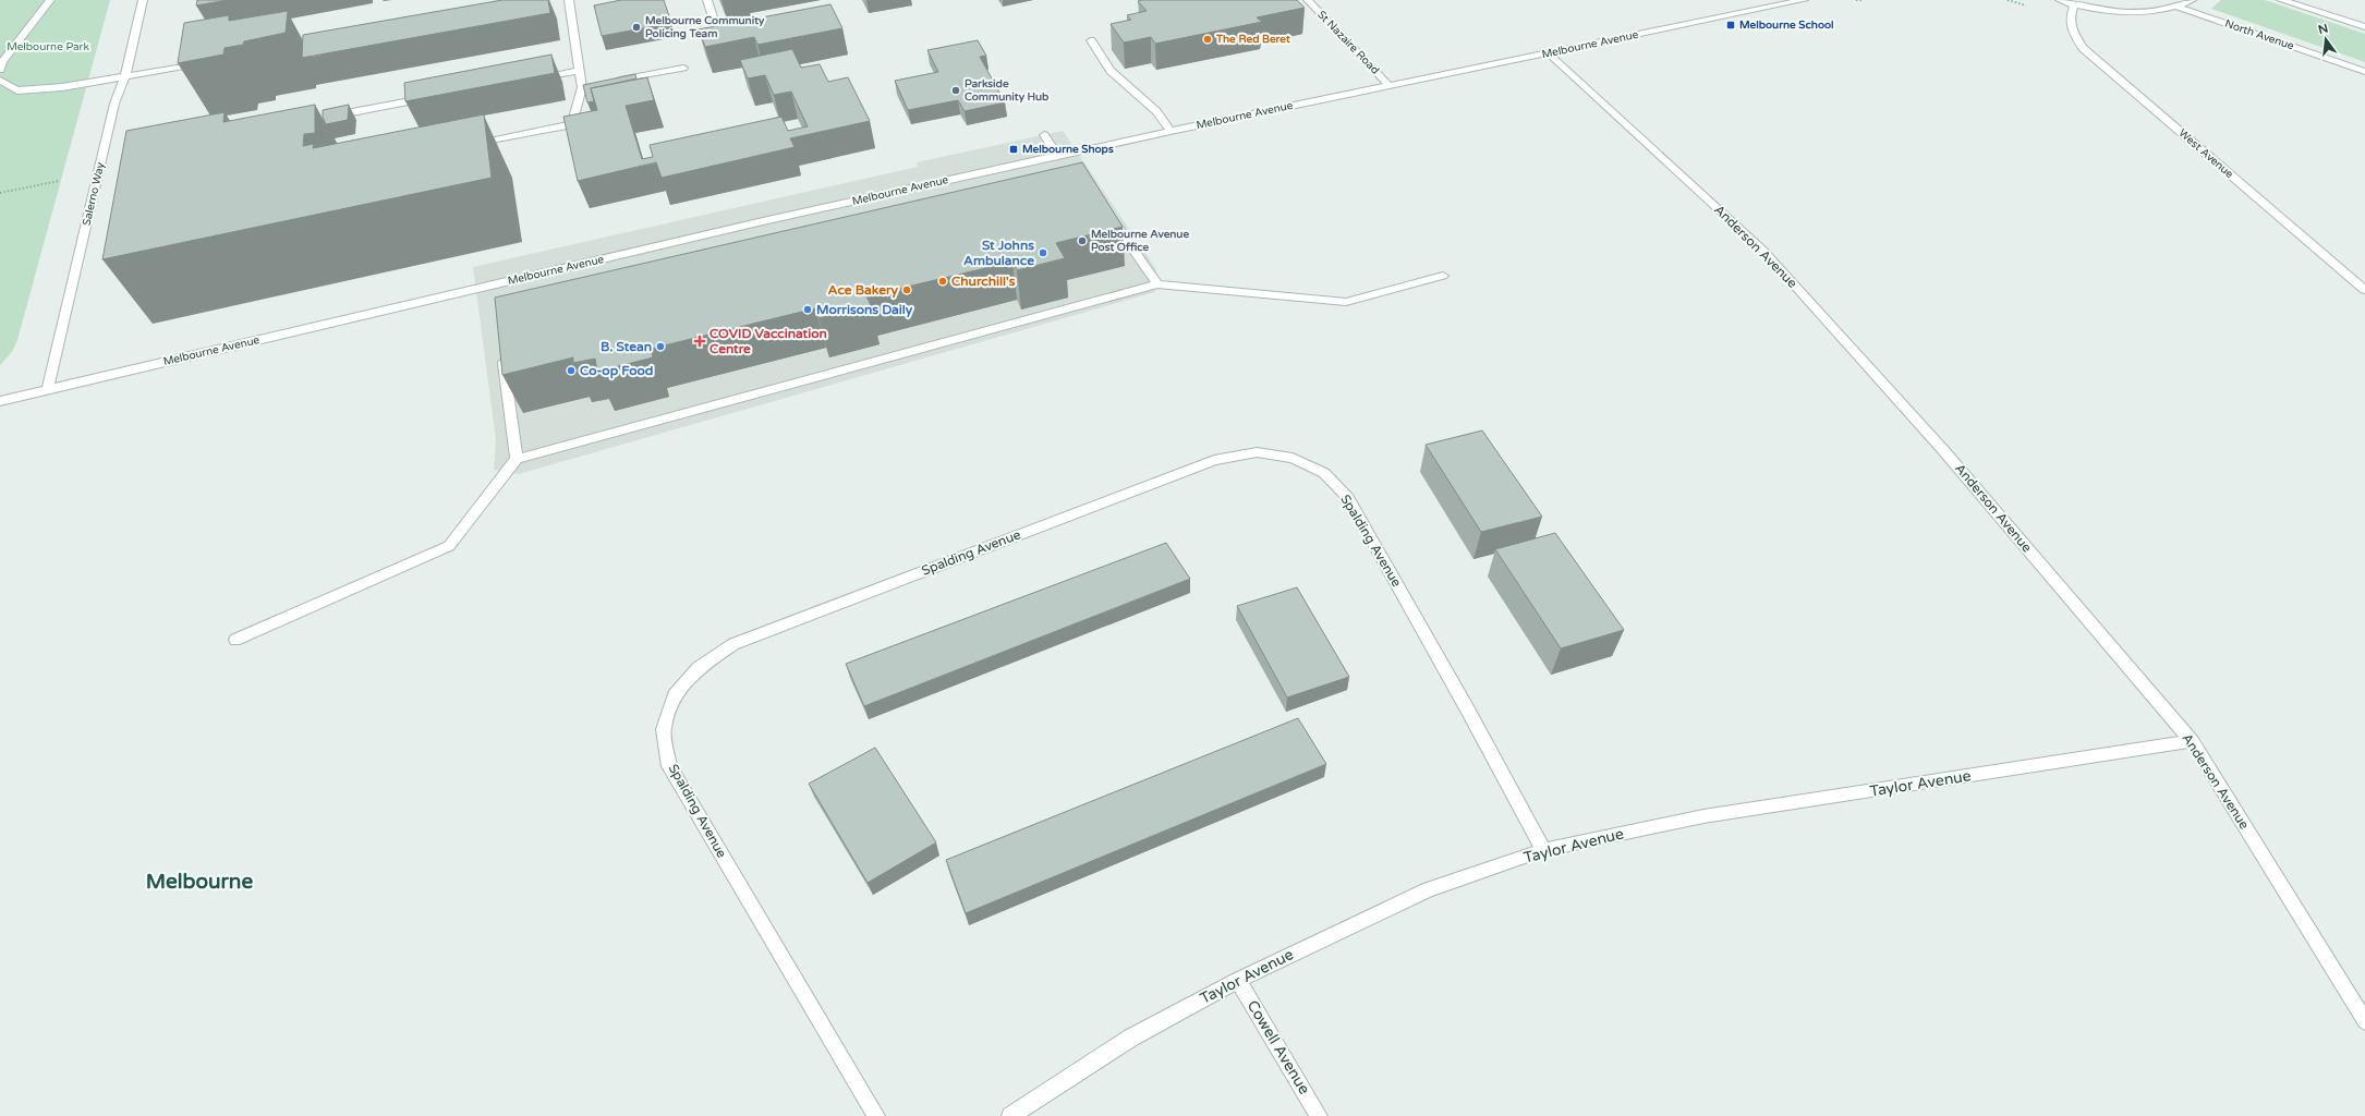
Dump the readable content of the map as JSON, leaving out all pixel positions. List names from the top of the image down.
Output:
{
  "streets": {
    "street": [
      "North Avenue",
      "St Nazaire Road",
      "Melbourne Avenue",
      "West Avenue",
      "Salerno Way",
      "Anderson Avenue",
      "Spalding Avenue",
      "Taylor Avenue",
      "Cowell Avenue"
    ]
  },
  "crossings": [
    ["St Nazaire Road", "Melbourne Avenue"],
    ["Melbourne Avenue", "Salerno Way"],
    ["Melbourne Avenue", "Anderson Avenue"],
    ["Anderson Avenue", "Taylor Avenue"],
    ["Spalding Avenue", "Taylor Avenue"],
    ["Taylor Avenue", "Cowell Avenue"]
  ],
  "districts": ["Melbourne"],
  "parks": ["Melbourne Park"],
  "places": {
    "transit": ["Melbourne School", "Melbourne Shops"],
    "other": [
      "Melbourne Community Policing Team",
      "The Red Beret",
      "Parkside Community Hub",
      "Melbourne Avenue Post Office",
      "St Johns Ambulance",
      "Churchill's",
      "Ace Bakery",
      "Morrisons Daily",
      "B. Stean",
      "Co-op Food"
    ],
    "health": ["COVID Vaccination Centre"]
  },
  "north": "top"
}
